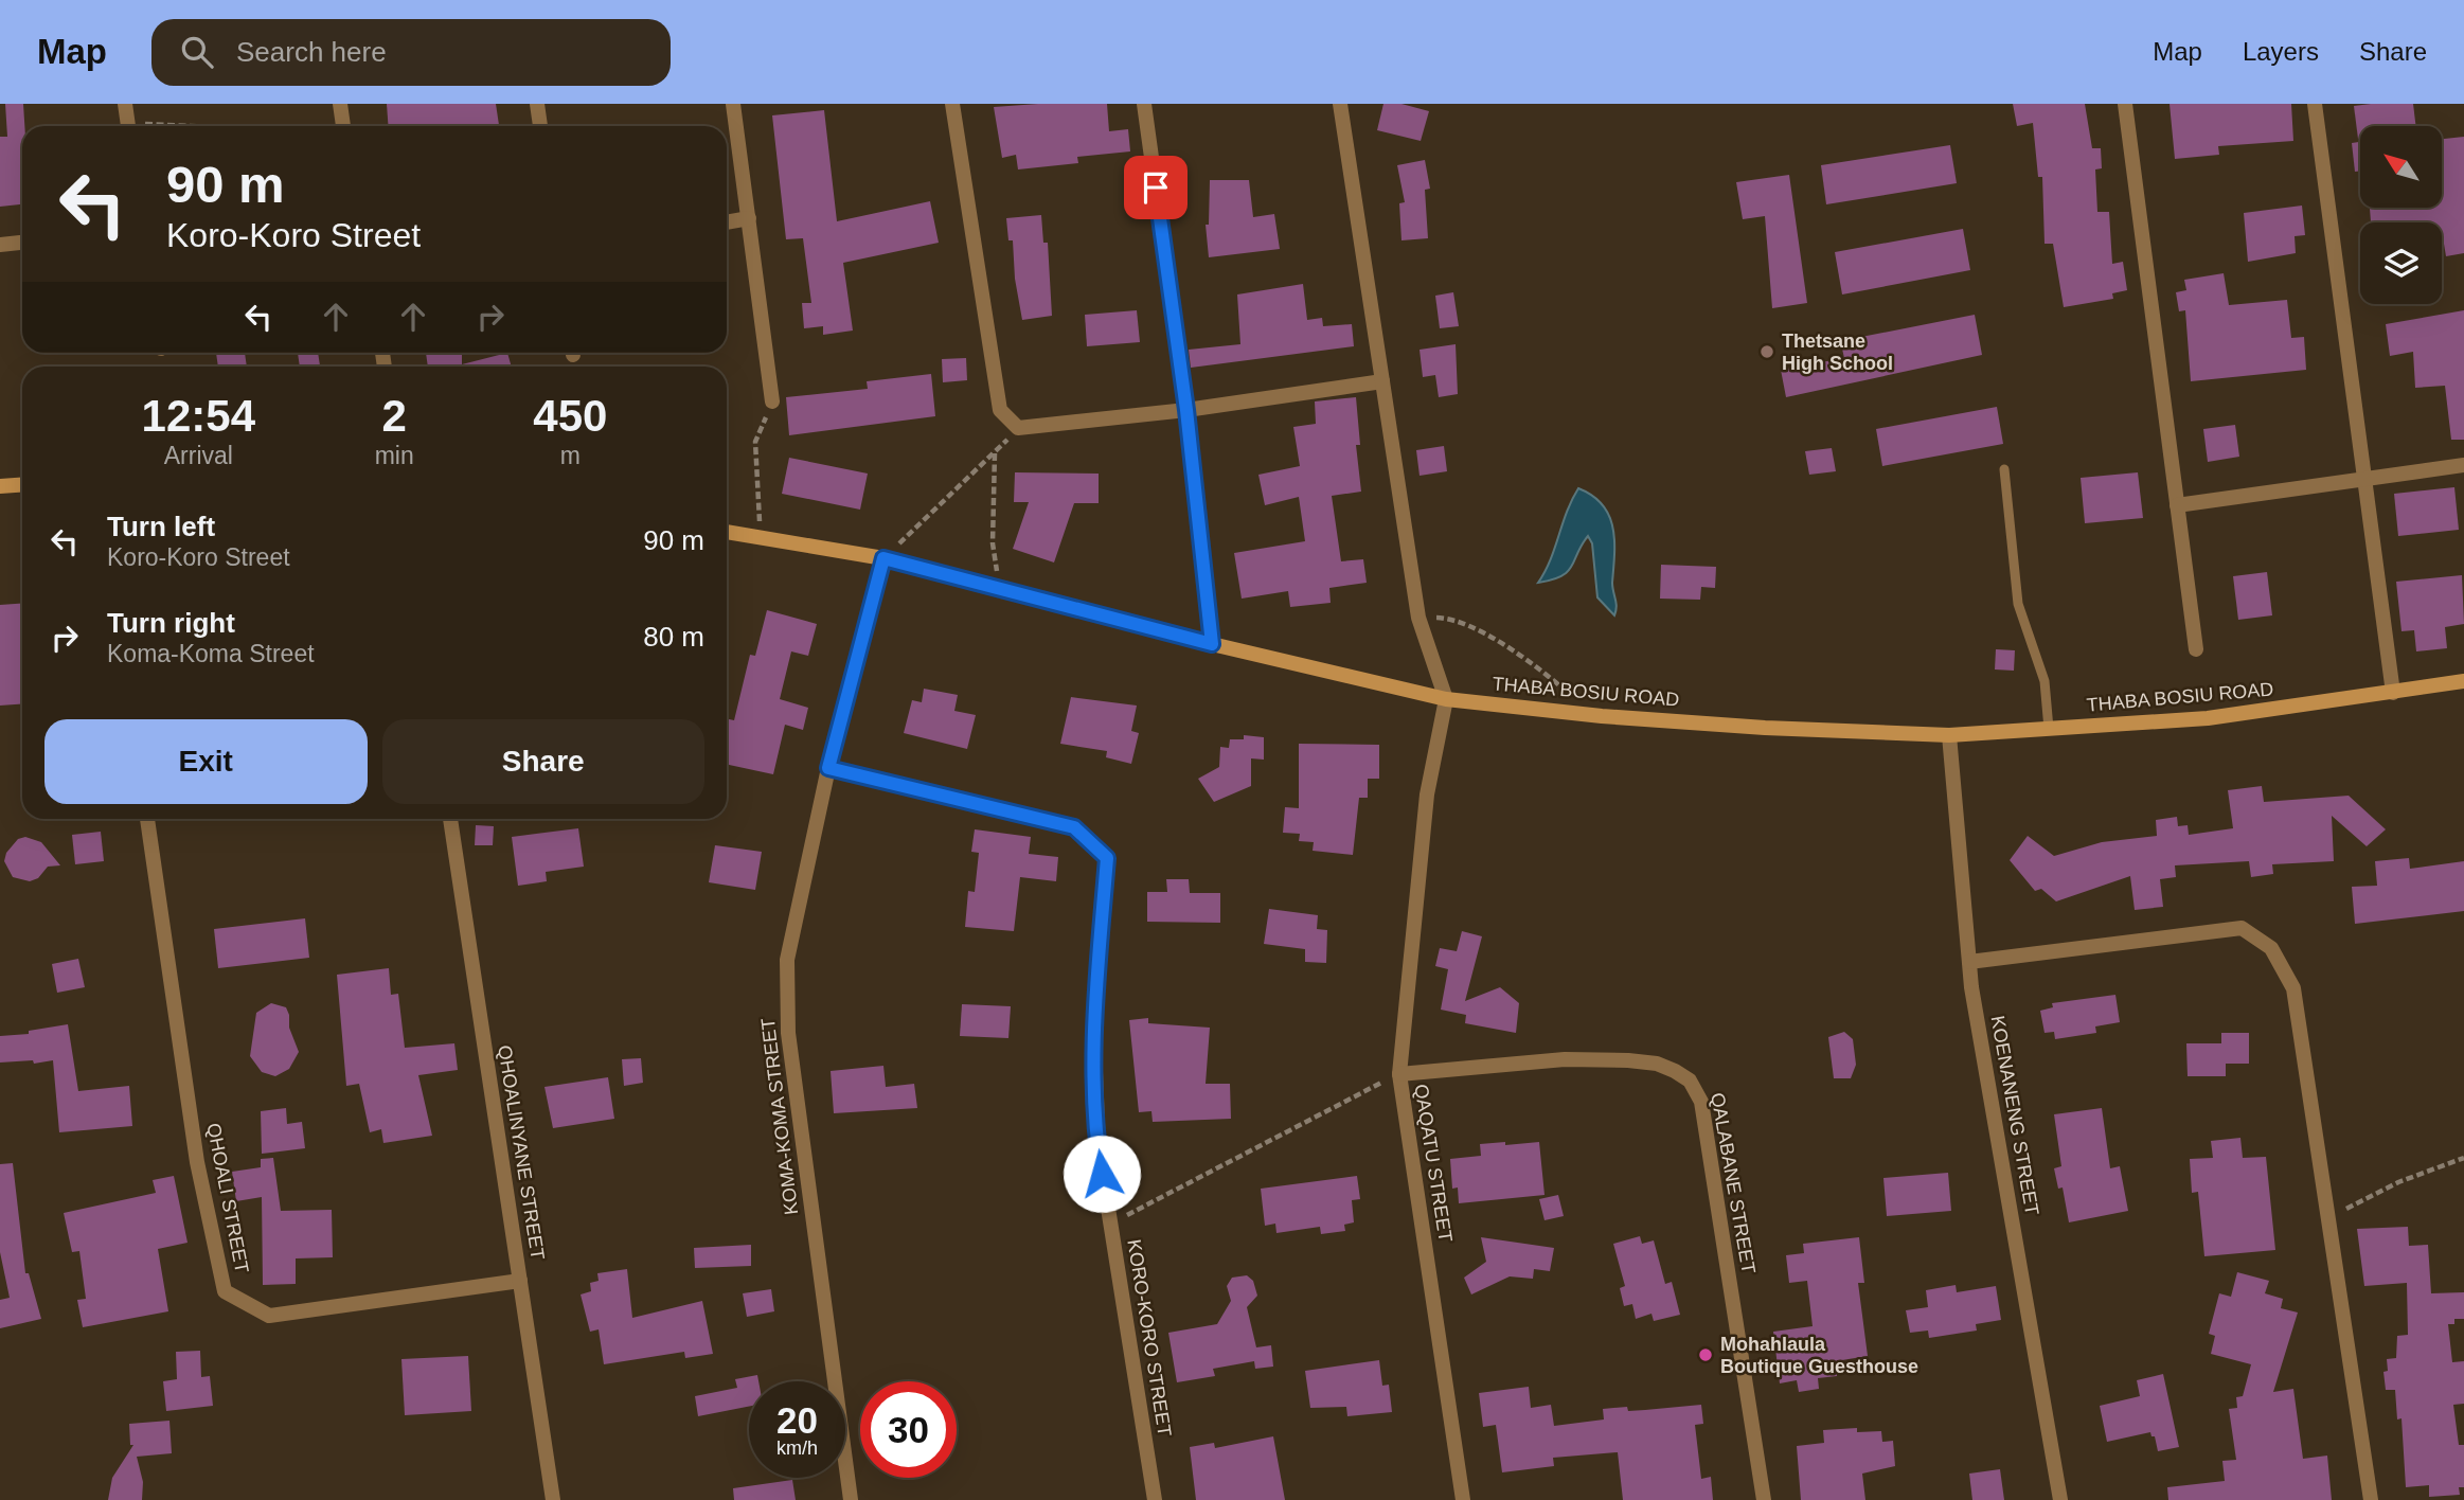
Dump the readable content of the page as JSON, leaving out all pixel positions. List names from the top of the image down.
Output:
{
  "streets": {
    "street": [
      "THABA BOSIU ROAD",
      "KOENANENG STREET",
      "KOMA-KOMA STREET",
      "QHOALINYANE STREET",
      "QAQATU STREET",
      "QALABANE STREET",
      "QHOALI STREET",
      "KORO-KORO STREET"
    ]
  },
  "crossings": [
    ["THABA BOSIU ROAD", "KOENANENG STREET"],
    ["THABA BOSIU ROAD", "KOMA-KOMA STREET"],
    ["THABA BOSIU ROAD", "QAQATU STREET"],
    ["KOMA-KOMA STREET", "KORO-KORO STREET"],
    ["QHOALINYANE STREET", "QHOALI STREET"],
    ["QAQATU STREET", "QALABANE STREET"]
  ],
  "places": ["Thetsane High School", "Mohahlaula Boutique Guesthouse"],
  "north": "top left",
  "page": {
    "header": "Map",
    "search": "Search here",
    "nav": ["Map", "Layers", "Share"],
    "turn": ["90 m", "Koro-Koro Street"],
    "eta": [
      "12:54",
      "Arrival",
      "2",
      "min",
      "450",
      "m"
    ],
    "list": [
      {
        "name": "Turn left",
        "note": "Koro-Koro Street",
        "value": "90 m"
      },
      {
        "name": "Turn right",
        "note": "Koma-Koma Street",
        "value": "80 m"
      }
    ],
    "buttons": ["Exit", "Share"],
    "speed": "20 km/h",
    "limit": "30"
  }
}
